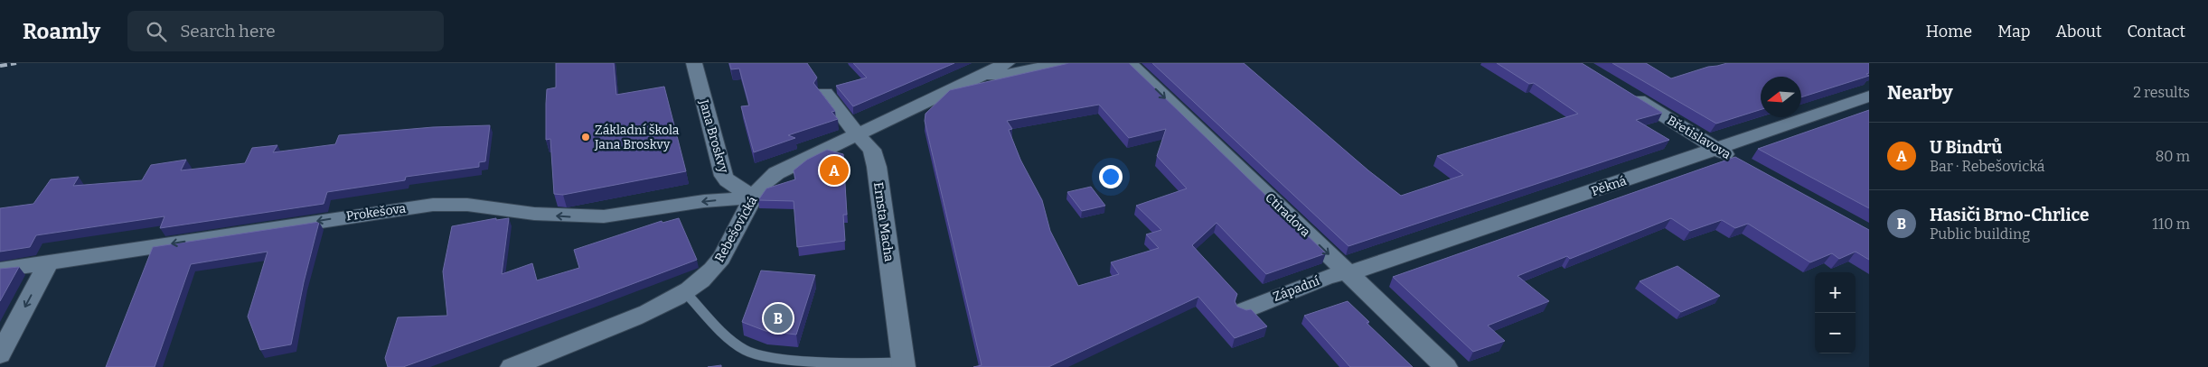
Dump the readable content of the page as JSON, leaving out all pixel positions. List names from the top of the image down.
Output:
{
  "streets": {
    "street": [
      "Jana Broskvy",
      "Břetislavova",
      "Pěkná",
      "Prokešova",
      "Ctiradova",
      "Ernsta Macha",
      "Rebešovická",
      "Západní"
    ]
  },
  "crossings": [
    ["Jana Broskvy", "Prokešova"],
    ["Jana Broskvy", "Rebešovická"],
    ["Břetislavova", "Pěkná"],
    ["Pěkná", "Ctiradova"],
    ["Pěkná", "Západní"],
    ["Prokešova", "Rebešovická"],
    ["Ctiradova", "Západní"],
    ["Ernsta Macha", "Rebešovická"]
  ],
  "one_way": ["Prokešova", "Ctiradova"],
  "places": ["Základní škola Jana Broskvy"],
  "north": "left",
  "page": {
    "header": "Roamly",
    "search": "Search here",
    "nav": [
      "Home",
      "Map",
      "About",
      "Contact"
    ],
    "heading": ["Nearby", "2 results"],
    "list": [
      {
        "mark": "A",
        "name": "U Bindrů",
        "note": "Bar · Rebešovická",
        "value": "80 m"
      },
      {
        "mark": "B",
        "name": "Hasiči Brno-Chrlice",
        "note": "Public building",
        "value": "110 m"
      }
    ],
    "pins": ["A", "B"],
    "map_buttons": ["+", "−"]
  }
}
